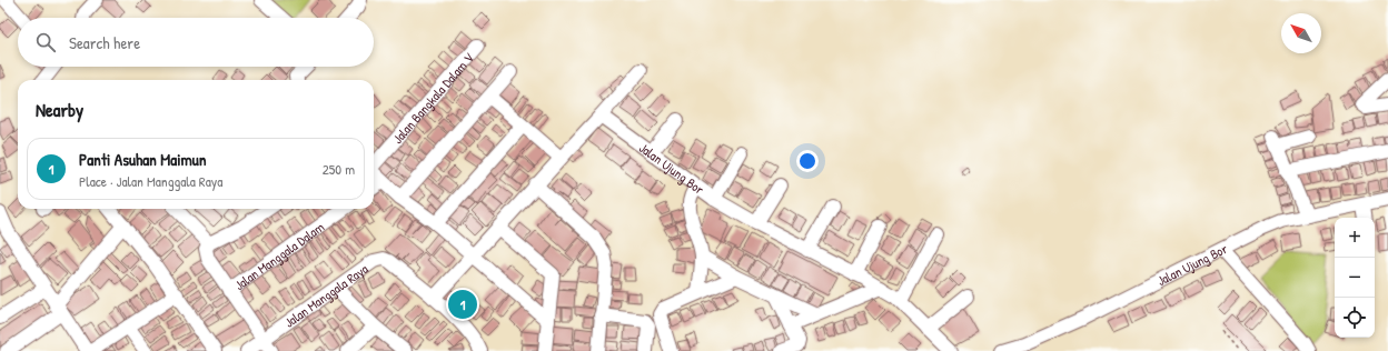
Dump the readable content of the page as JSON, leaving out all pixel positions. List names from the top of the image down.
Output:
{
  "streets": {
    "street": [
      "Jalan Bangkala Dalam V",
      "Jalan Ujung Bor",
      "Jalan Manggala Dalam",
      "Jalan Manggala Raya"
    ]
  },
  "north": "top left",
  "page": {
    "search": "Search here",
    "heading": "Nearby",
    "list": [
      {
        "mark": "1",
        "name": "Panti Asuhan Maimun",
        "note": "Place · Jalan Manggala Raya",
        "value": "250 m"
      }
    ],
    "map_buttons": ["+", "−"],
    "pins": "1"
  }
}
